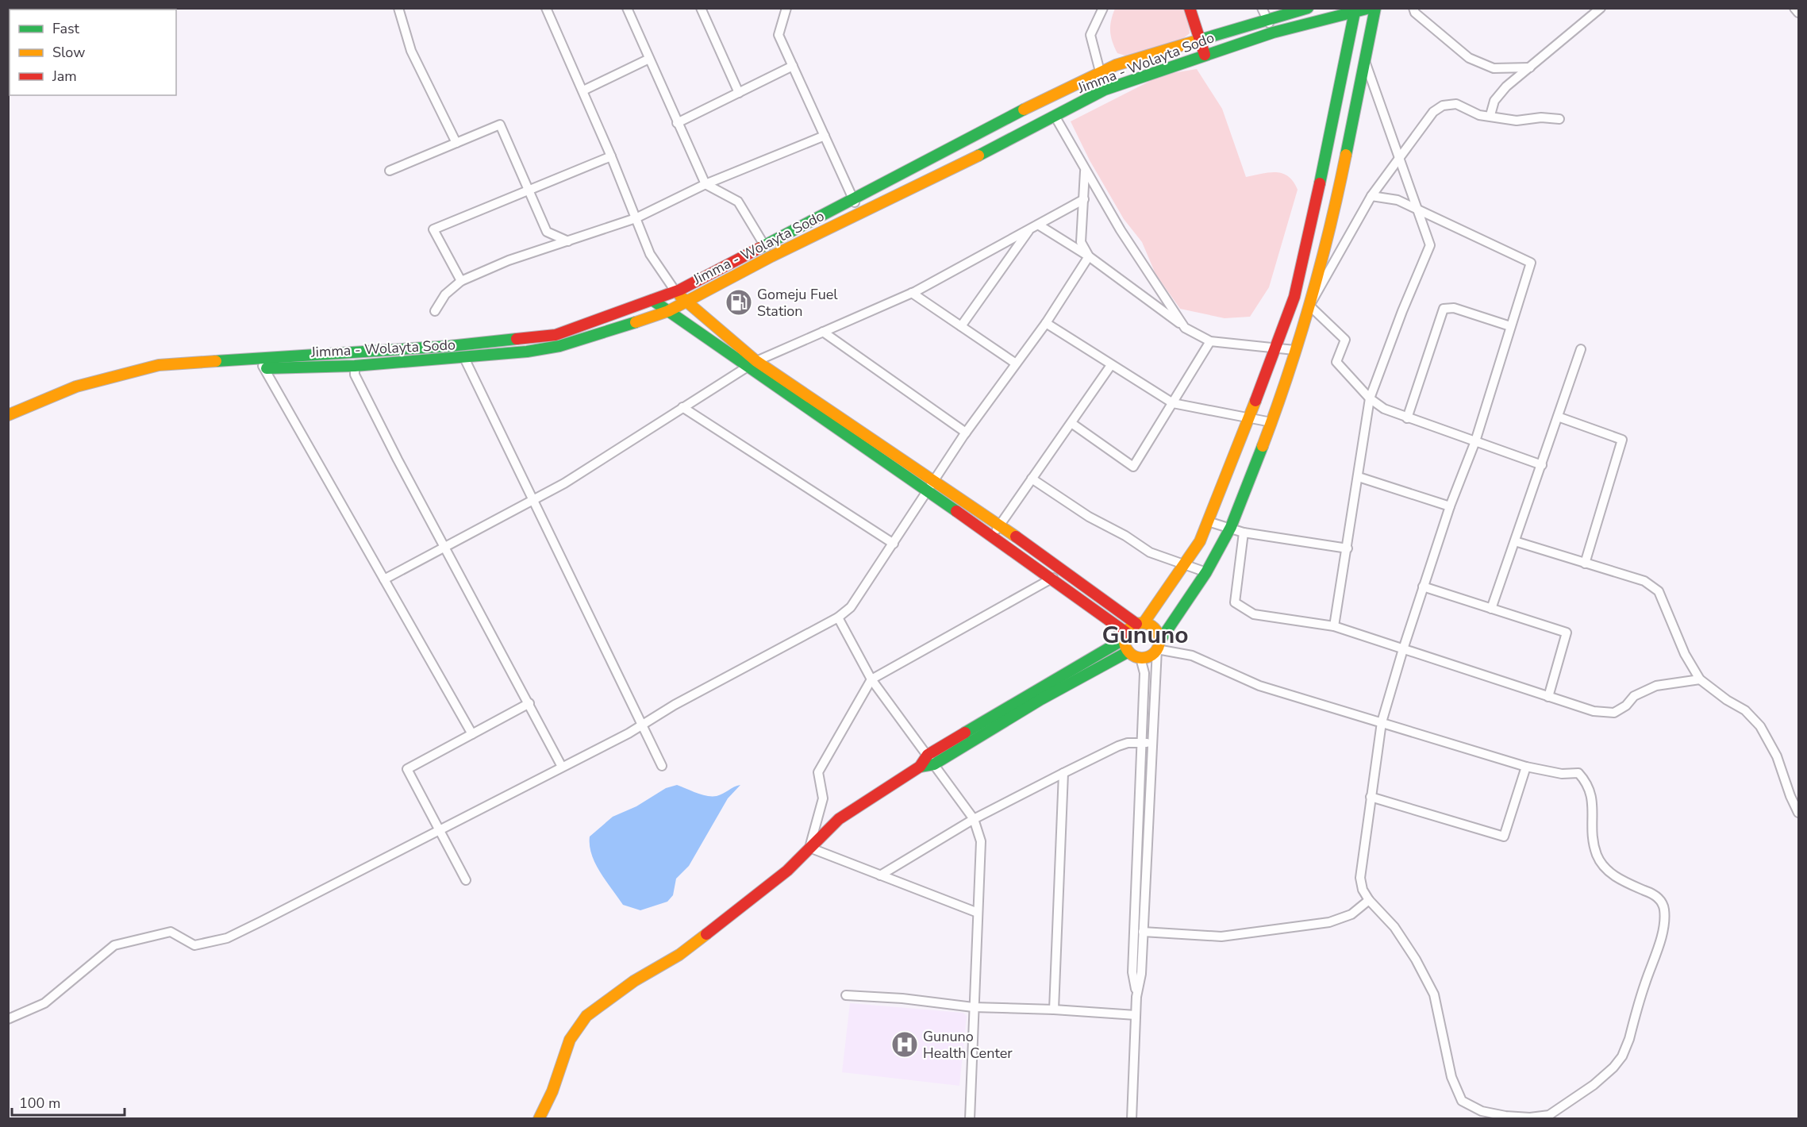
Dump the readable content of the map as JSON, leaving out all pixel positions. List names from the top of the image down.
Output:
{
  "streets": {
    "main road": ["Jimma - Wolayta Sodo"]
  },
  "districts": ["Gununo"],
  "places": {
    "fuel station": ["Gomeju Fuel Station"],
    "hospital": ["Gununo Health Center"]
  },
  "legend": ["Fast", "Slow", "Jam"],
  "scale_bar": "100 m"
}
